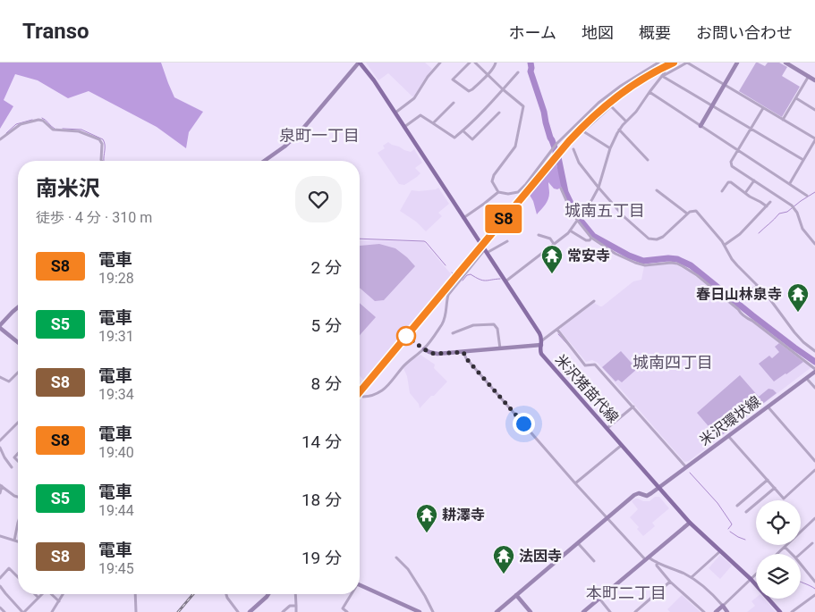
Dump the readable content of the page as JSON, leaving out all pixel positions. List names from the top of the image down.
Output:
{
  "streets": {
    "main road": ["米沢猪苗代線"],
    "street": ["米沢環状線"]
  },
  "crossings": [
    ["米沢猪苗代線", "米沢環状線"]
  ],
  "districts": [
    "泉町一丁目",
    "城南五丁目",
    "城南四丁目",
    "本町二丁目"
  ],
  "places": {
    "temple": [
      "常安寺",
      "春日山林泉寺",
      "耕澤寺",
      "法因寺"
    ]
  },
  "page": {
    "header": "Transo",
    "nav": [
      "ホーム",
      "地図",
      "概要",
      "お問い合わせ"
    ],
    "on_map": "S8",
    "heading": ["南米沢", "徒歩 · 4 分 · 310 m"],
    "list": [
      {
        "mark": "S8",
        "name": "電車",
        "note": "19:28",
        "value": "2 分"
      },
      {
        "mark": "S5",
        "name": "電車",
        "note": "19:31",
        "value": "5 分"
      },
      {
        "mark": "S8",
        "name": "電車",
        "note": "19:34",
        "value": "8 分"
      },
      {
        "mark": "S8",
        "name": "電車",
        "note": "19:40",
        "value": "14 分"
      },
      {
        "mark": "S5",
        "name": "電車",
        "note": "19:44",
        "value": "18 分"
      },
      {
        "mark": "S8",
        "name": "電車",
        "note": "19:45",
        "value": "19 分"
      }
    ]
  }
}
